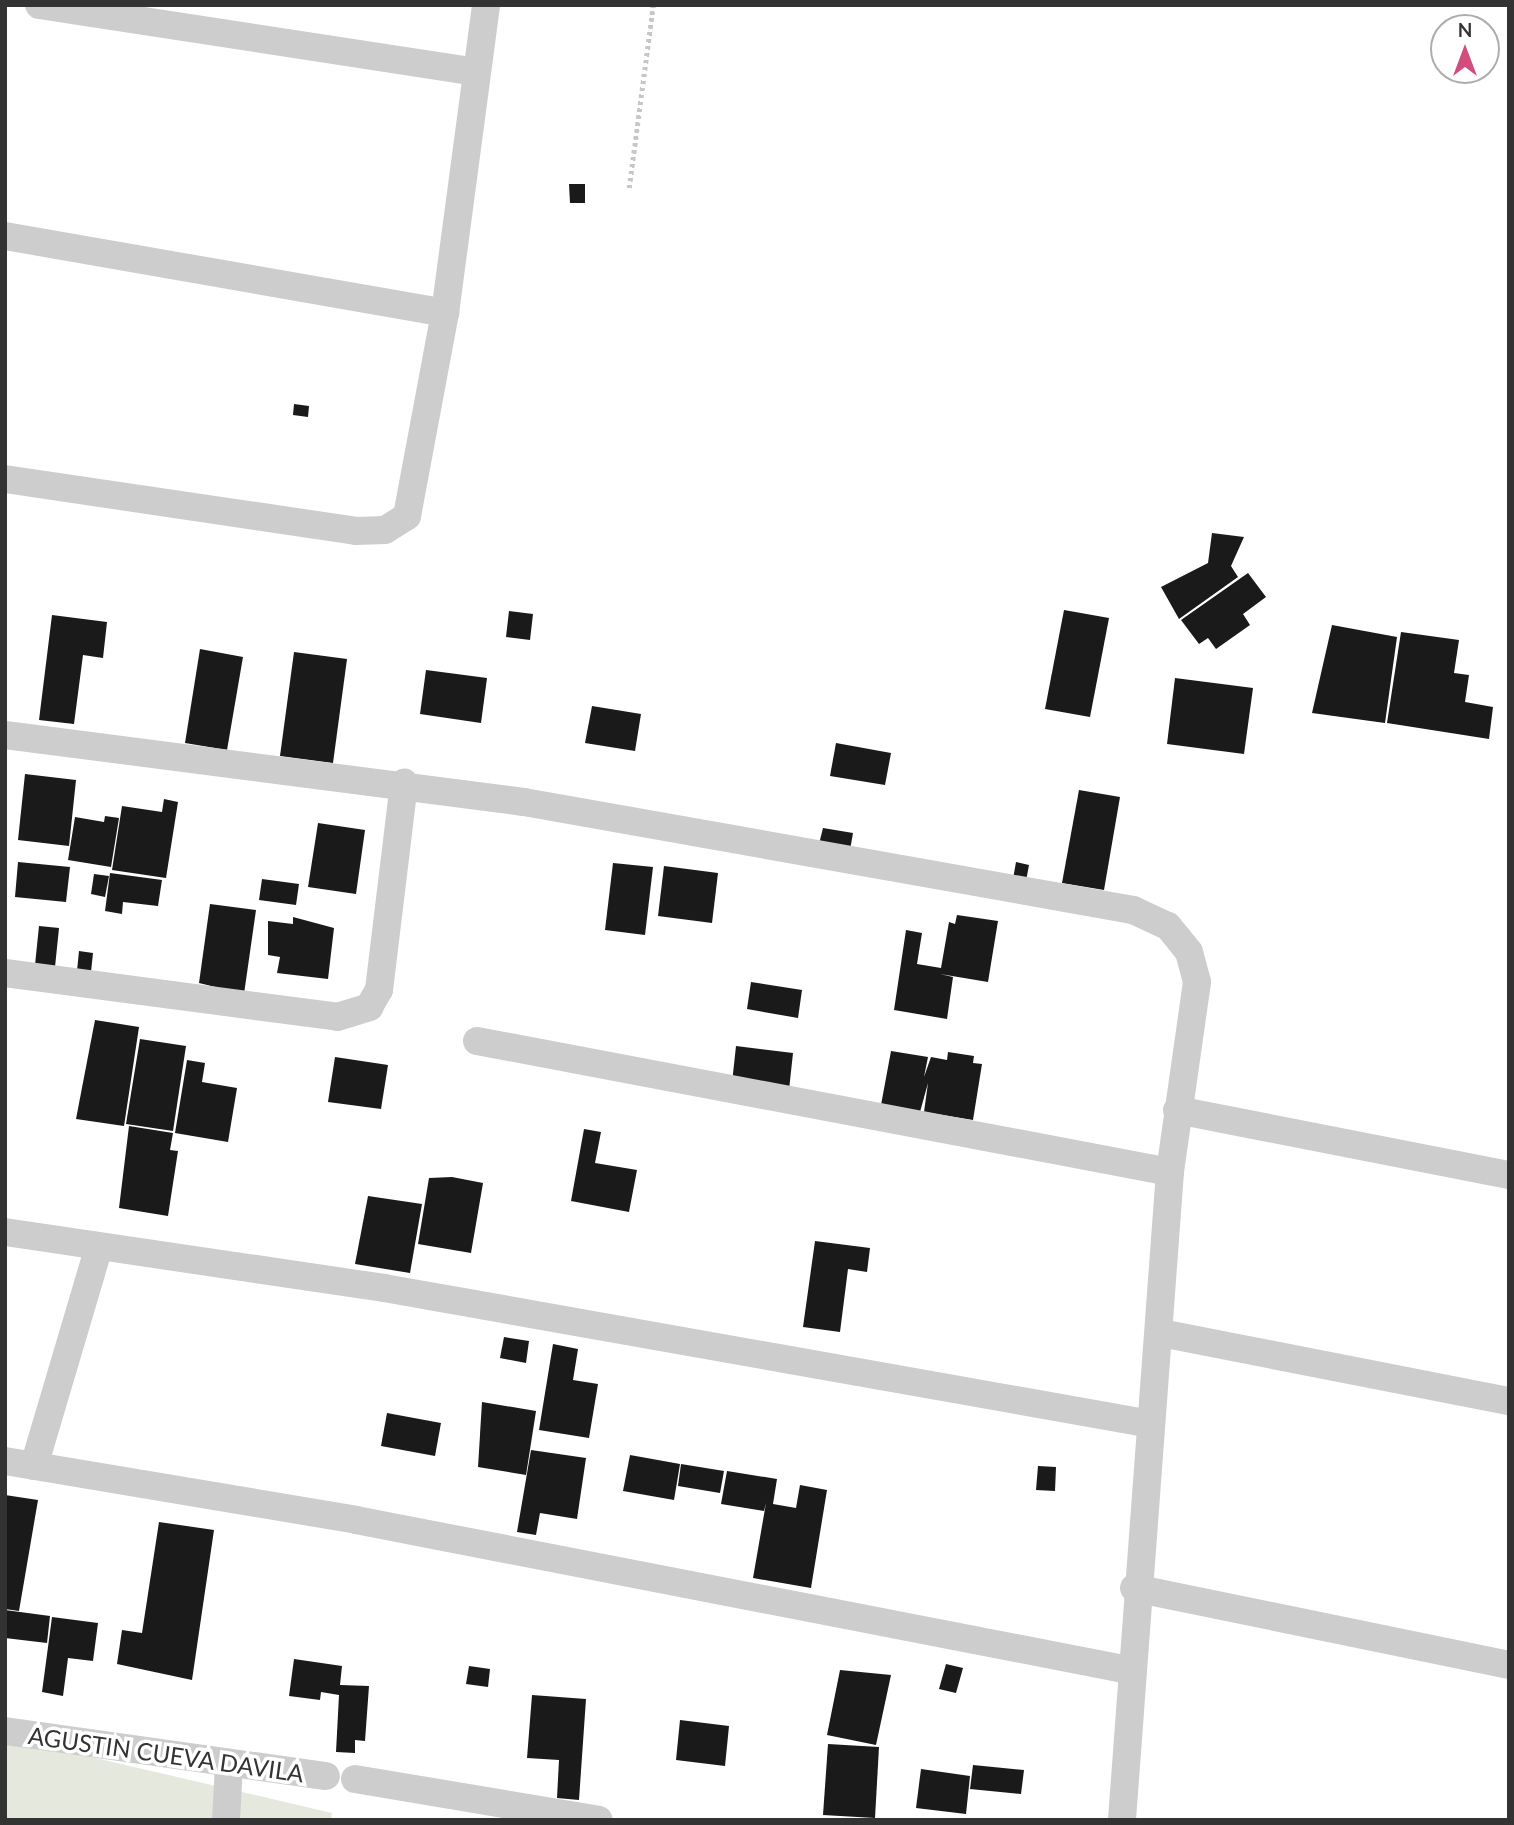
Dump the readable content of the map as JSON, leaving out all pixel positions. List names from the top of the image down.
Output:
{
  "streets": {
    "street": ["AGUSTIN CUEVA DAVILA"]
  },
  "north": "top"
}
